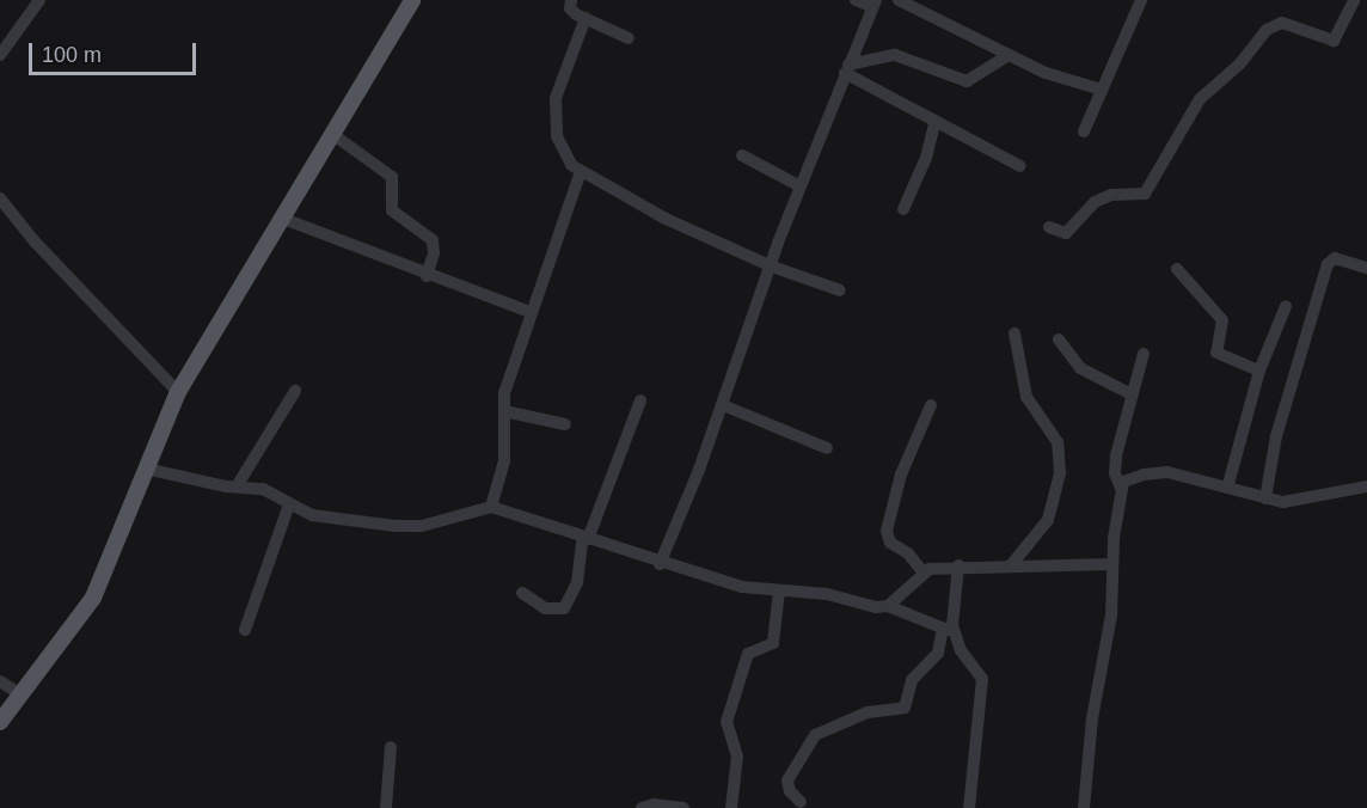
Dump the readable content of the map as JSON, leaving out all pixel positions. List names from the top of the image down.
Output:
{
  "scale_bar": "100 m"
}
